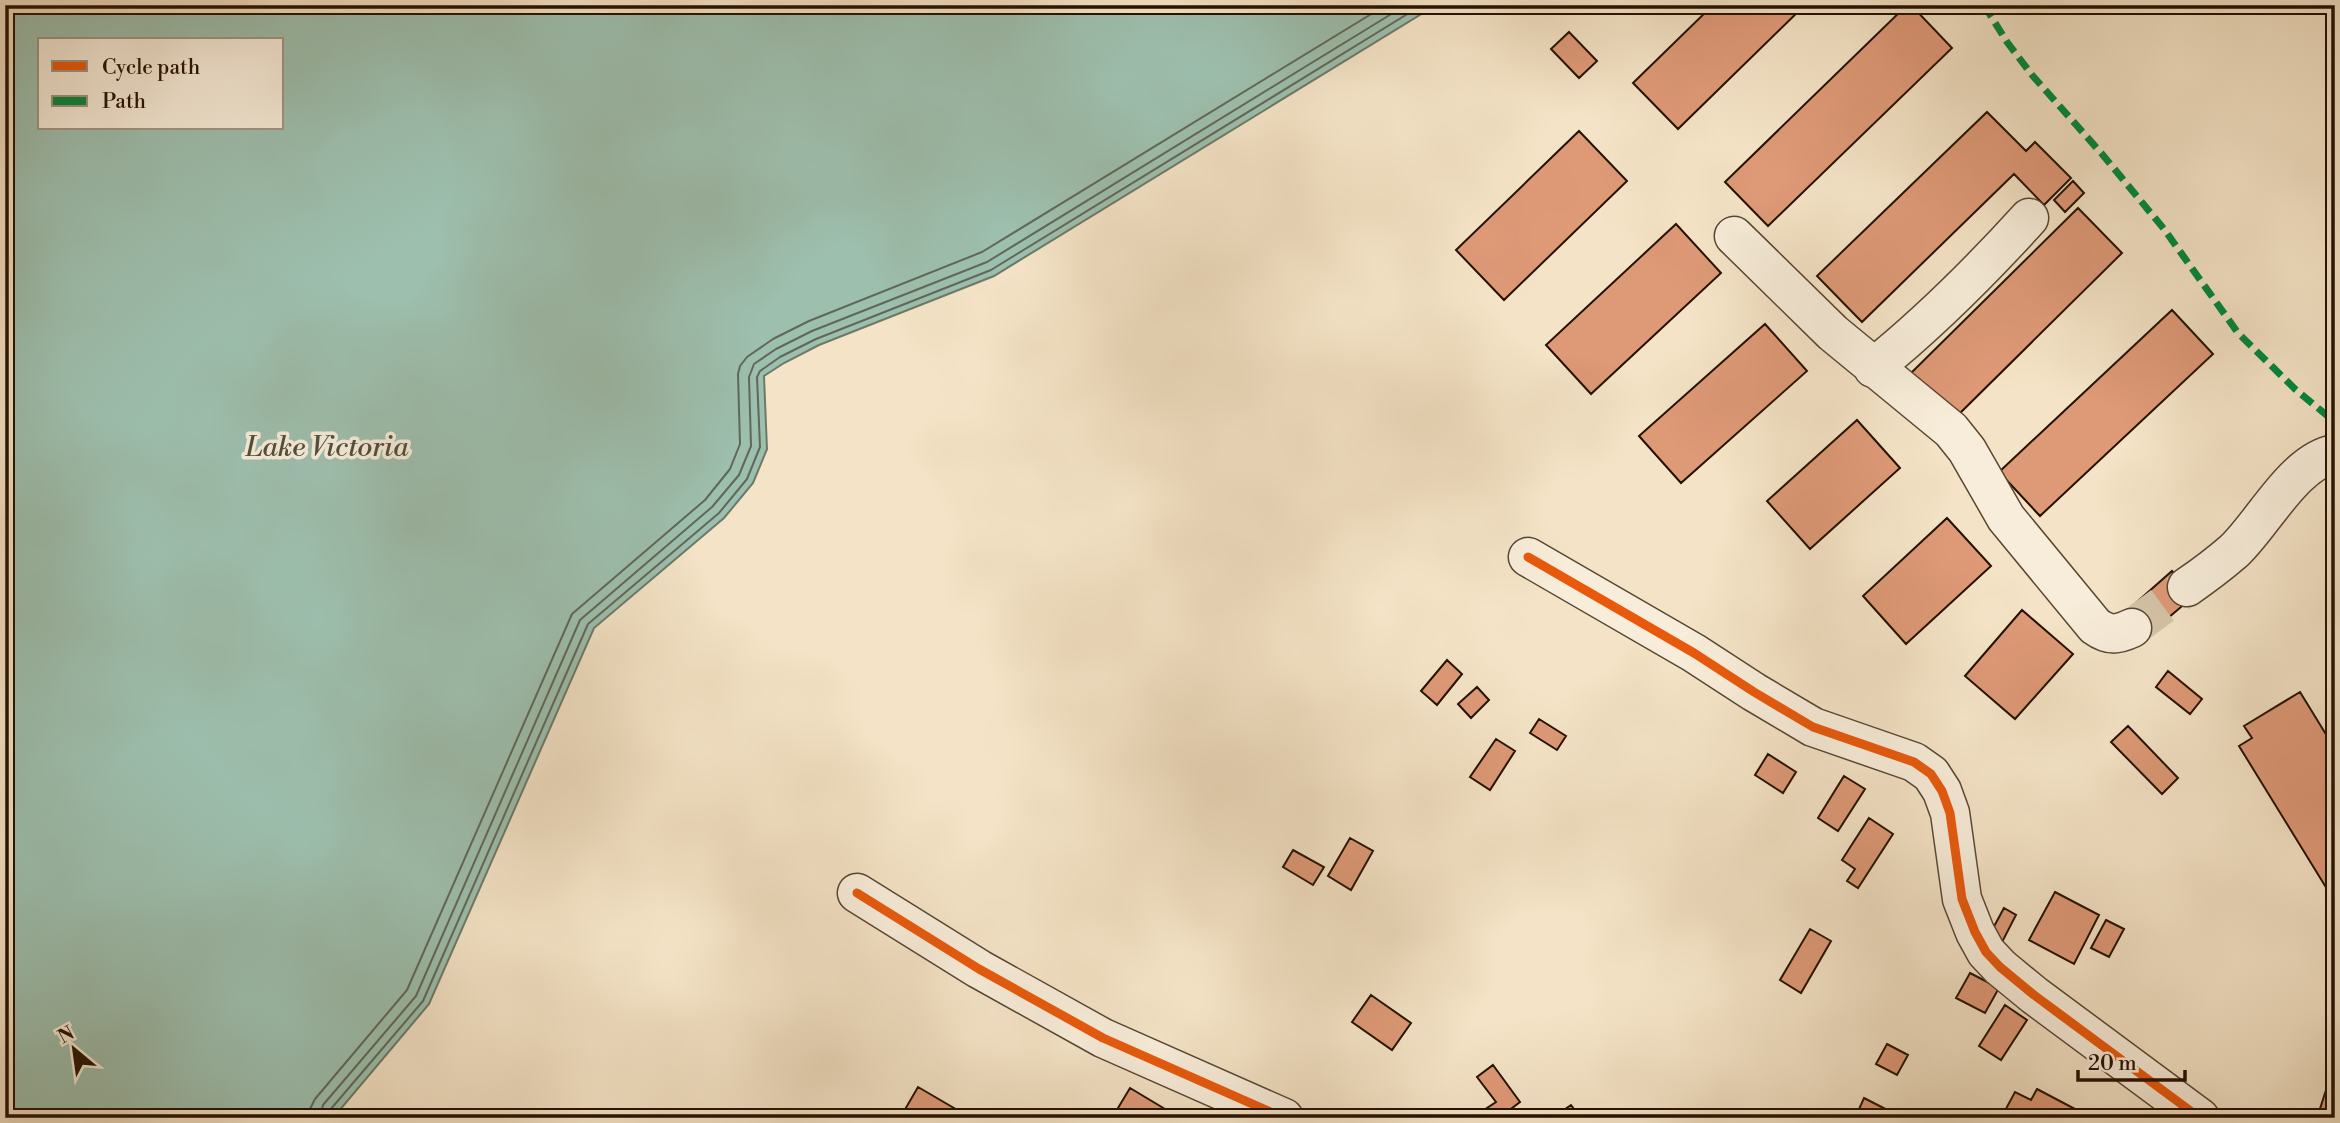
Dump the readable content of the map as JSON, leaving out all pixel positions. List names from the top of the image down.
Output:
{
  "water": ["Lake Victoria"],
  "legend": ["Cycle path", "Path"],
  "scale_bar": "20 m",
  "north": "top left"
}
